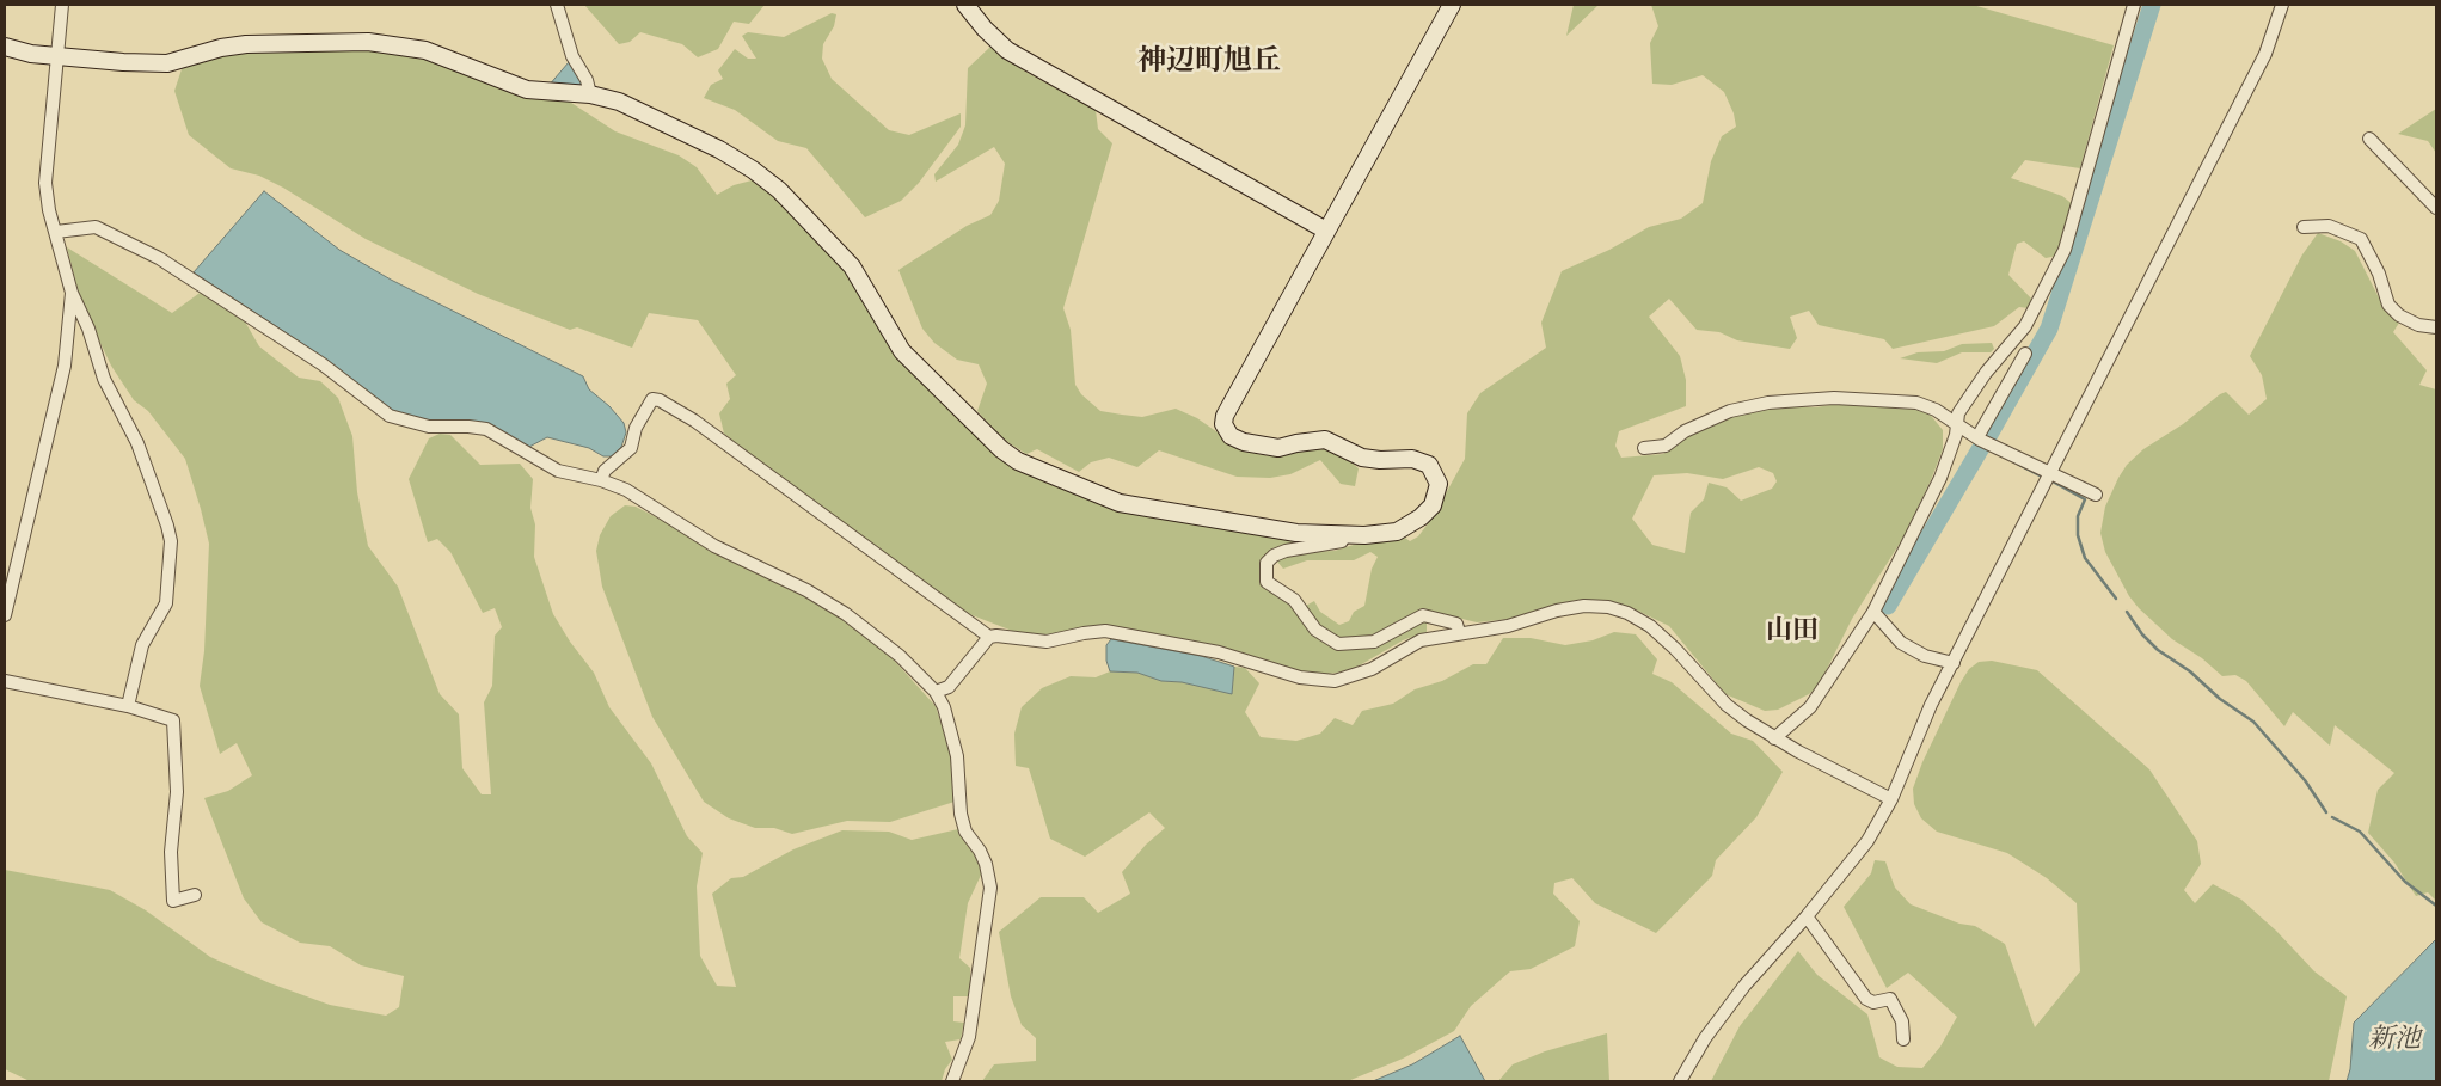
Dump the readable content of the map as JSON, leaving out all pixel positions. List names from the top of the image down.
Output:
{
  "districts": ["神辺町旭丘", "山田"],
  "water": ["新池"]
}
